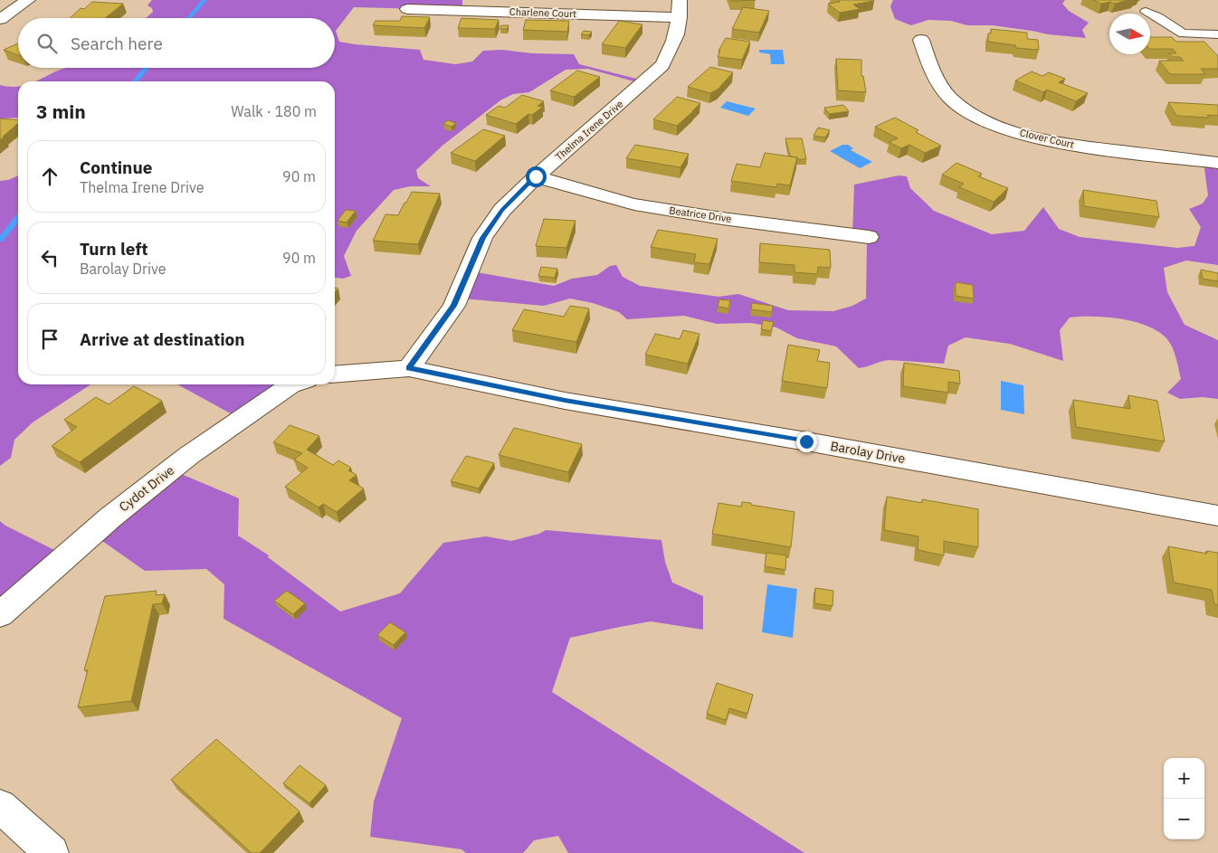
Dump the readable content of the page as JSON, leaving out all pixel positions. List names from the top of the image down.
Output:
{
  "streets": {
    "street": [
      "Charlene Court",
      "Thelma Irene Drive",
      "Clover Court",
      "Beatrice Drive",
      "Barolay Drive",
      "Cydot Drive"
    ]
  },
  "crossings": [
    ["Charlene Court", "Thelma Irene Drive"],
    ["Thelma Irene Drive", "Beatrice Drive"],
    ["Thelma Irene Drive", "Barolay Drive"]
  ],
  "north": "right",
  "page": {
    "search": "Search here",
    "heading": ["3 min", "Walk · 180 m"],
    "list": [
      ["Continue", "Thelma Irene Drive", "90 m"],
      ["Turn left", "Barolay Drive", "90 m"],
      "Arrive at destination"
    ],
    "map_buttons": ["+", "−"]
  }
}
